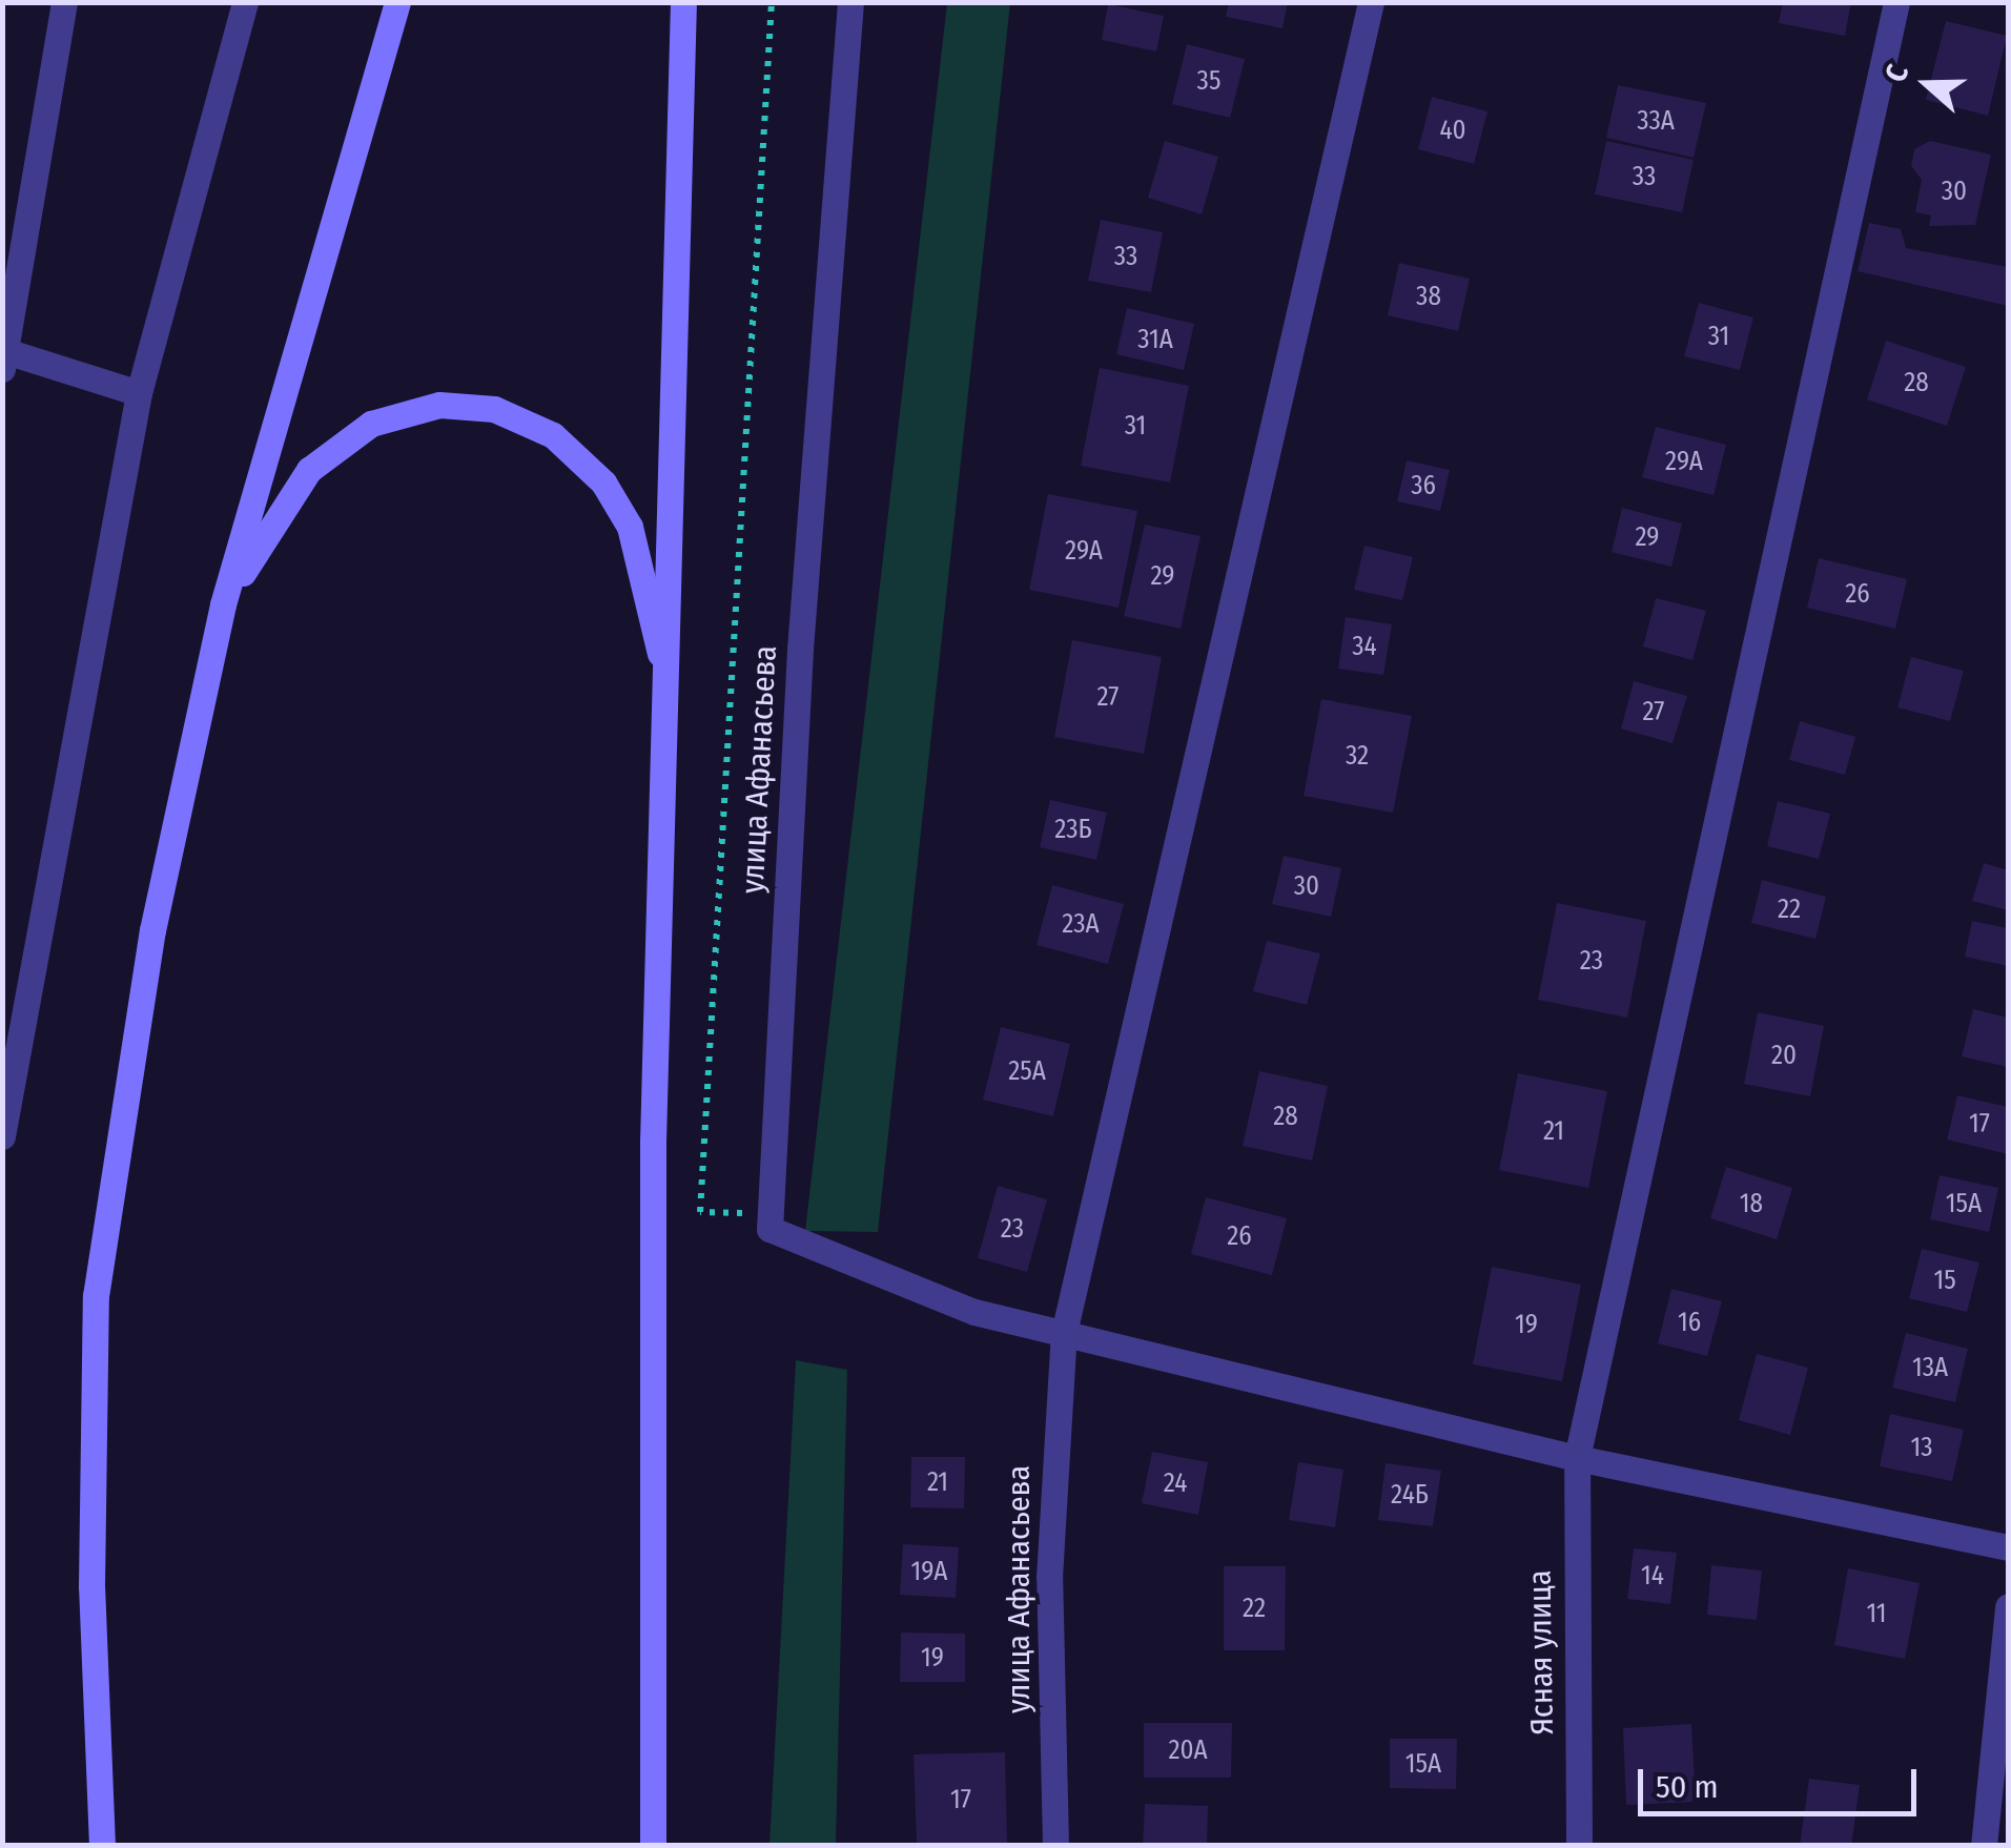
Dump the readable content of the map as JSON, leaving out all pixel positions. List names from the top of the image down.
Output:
{
  "streets": {
    "street": ["улица Афанасьева", "Ясная улица"]
  },
  "house_numbers": [
    "35",
    "33А",
    "40",
    "33",
    "30",
    "33",
    "38",
    "31",
    "31А",
    "28",
    "31",
    "29А",
    "36",
    "29",
    "29А",
    "29",
    "26",
    "34",
    "27",
    "27",
    "32",
    "23Б",
    "30",
    "22",
    "23А",
    "23",
    "20",
    "25А",
    "28",
    "17",
    "21",
    "18",
    "15А",
    "23",
    "26",
    "15",
    "16",
    "19",
    "13А",
    "13",
    "21",
    "24",
    "24Б",
    "19А",
    "14",
    "22",
    "11",
    "19",
    "20А",
    "15А",
    "17"
  ],
  "scale_bar": "50 m",
  "north": "left"
}
